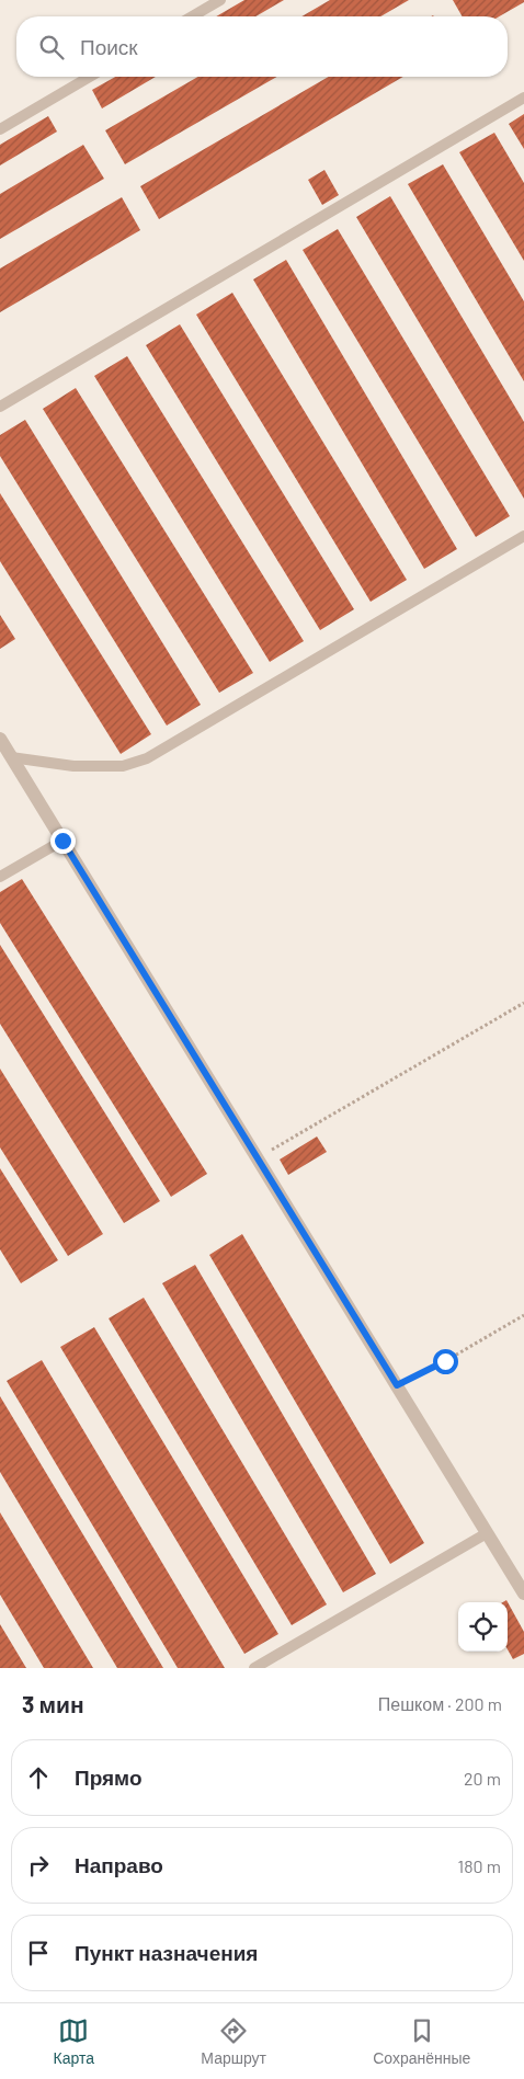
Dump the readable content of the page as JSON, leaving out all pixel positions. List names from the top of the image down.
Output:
{
  "page": {
    "search": "Поиск",
    "heading": ["3 мин", "Пешком · 200 m"],
    "list": [
      ["Прямо", "20 m"],
      ["Направо", "180 m"],
      "Пункт назначения"
    ],
    "nav": ["Карта", "Маршрут", "Сохранённые"]
  }
}
